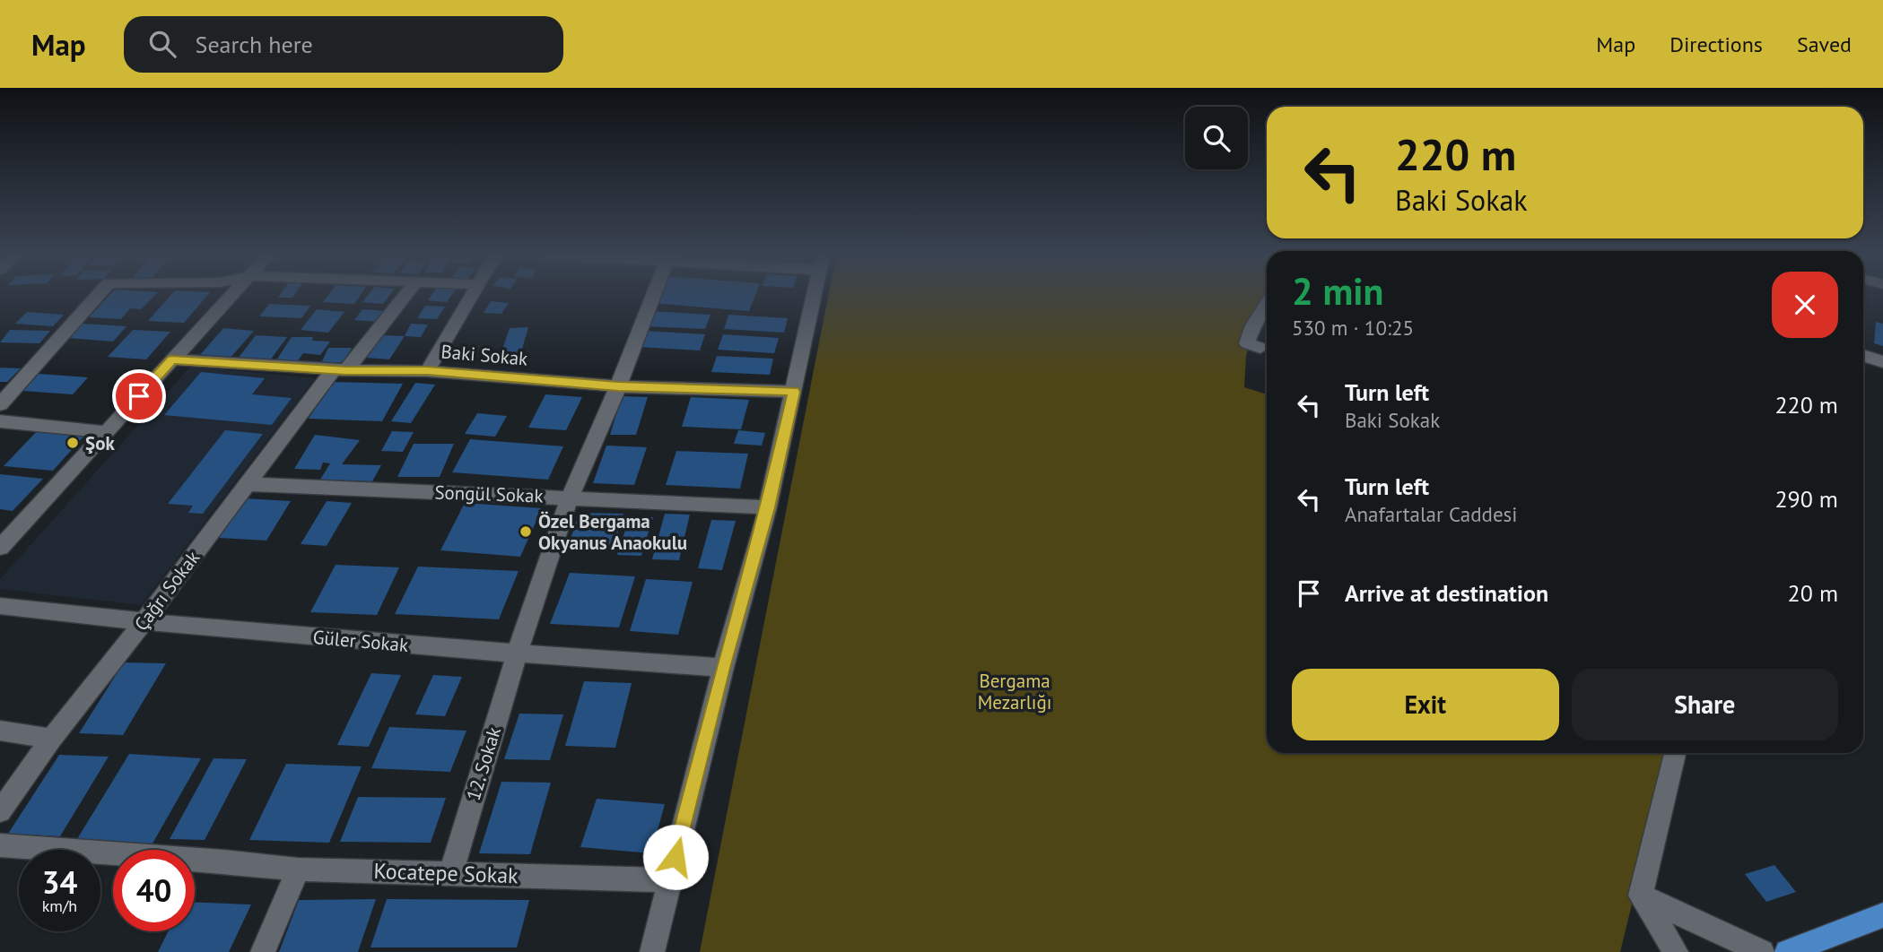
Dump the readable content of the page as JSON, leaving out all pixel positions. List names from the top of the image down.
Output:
{
  "streets": {
    "street": [
      "Baki Sokak",
      "Songül Sokak",
      "Çağrı Sokak",
      "Güler Sokak",
      "12. Sokak",
      "Kocatepe Sokak"
    ]
  },
  "crossings": [
    ["Baki Sokak", "Çağrı Sokak"],
    ["Baki Sokak", "12. Sokak"],
    ["Songül Sokak", "Çağrı Sokak"],
    ["Songül Sokak", "12. Sokak"],
    ["Çağrı Sokak", "Güler Sokak"],
    ["Güler Sokak", "12. Sokak"],
    ["12. Sokak", "Kocatepe Sokak"]
  ],
  "parks": ["Bergama Mezarlığı"],
  "places": ["Şok", "Özel Bergama Okyanus Anaokulu"],
  "page": {
    "header": "Map",
    "search": "Search here",
    "nav": ["Map", "Directions", "Saved"],
    "turn": ["220 m", "Baki Sokak"],
    "heading": ["2 min", "530 m · 10:25"],
    "list": [
      {
        "name": "Turn left",
        "note": "Baki Sokak",
        "value": "220 m"
      },
      {
        "name": "Turn left",
        "note": "Anafartalar Caddesi",
        "value": "290 m"
      },
      {
        "name": "Arrive at destination",
        "value": "20 m"
      }
    ],
    "buttons": ["Exit", "Share"],
    "speed": "34 km/h",
    "limit": "40"
  }
}
